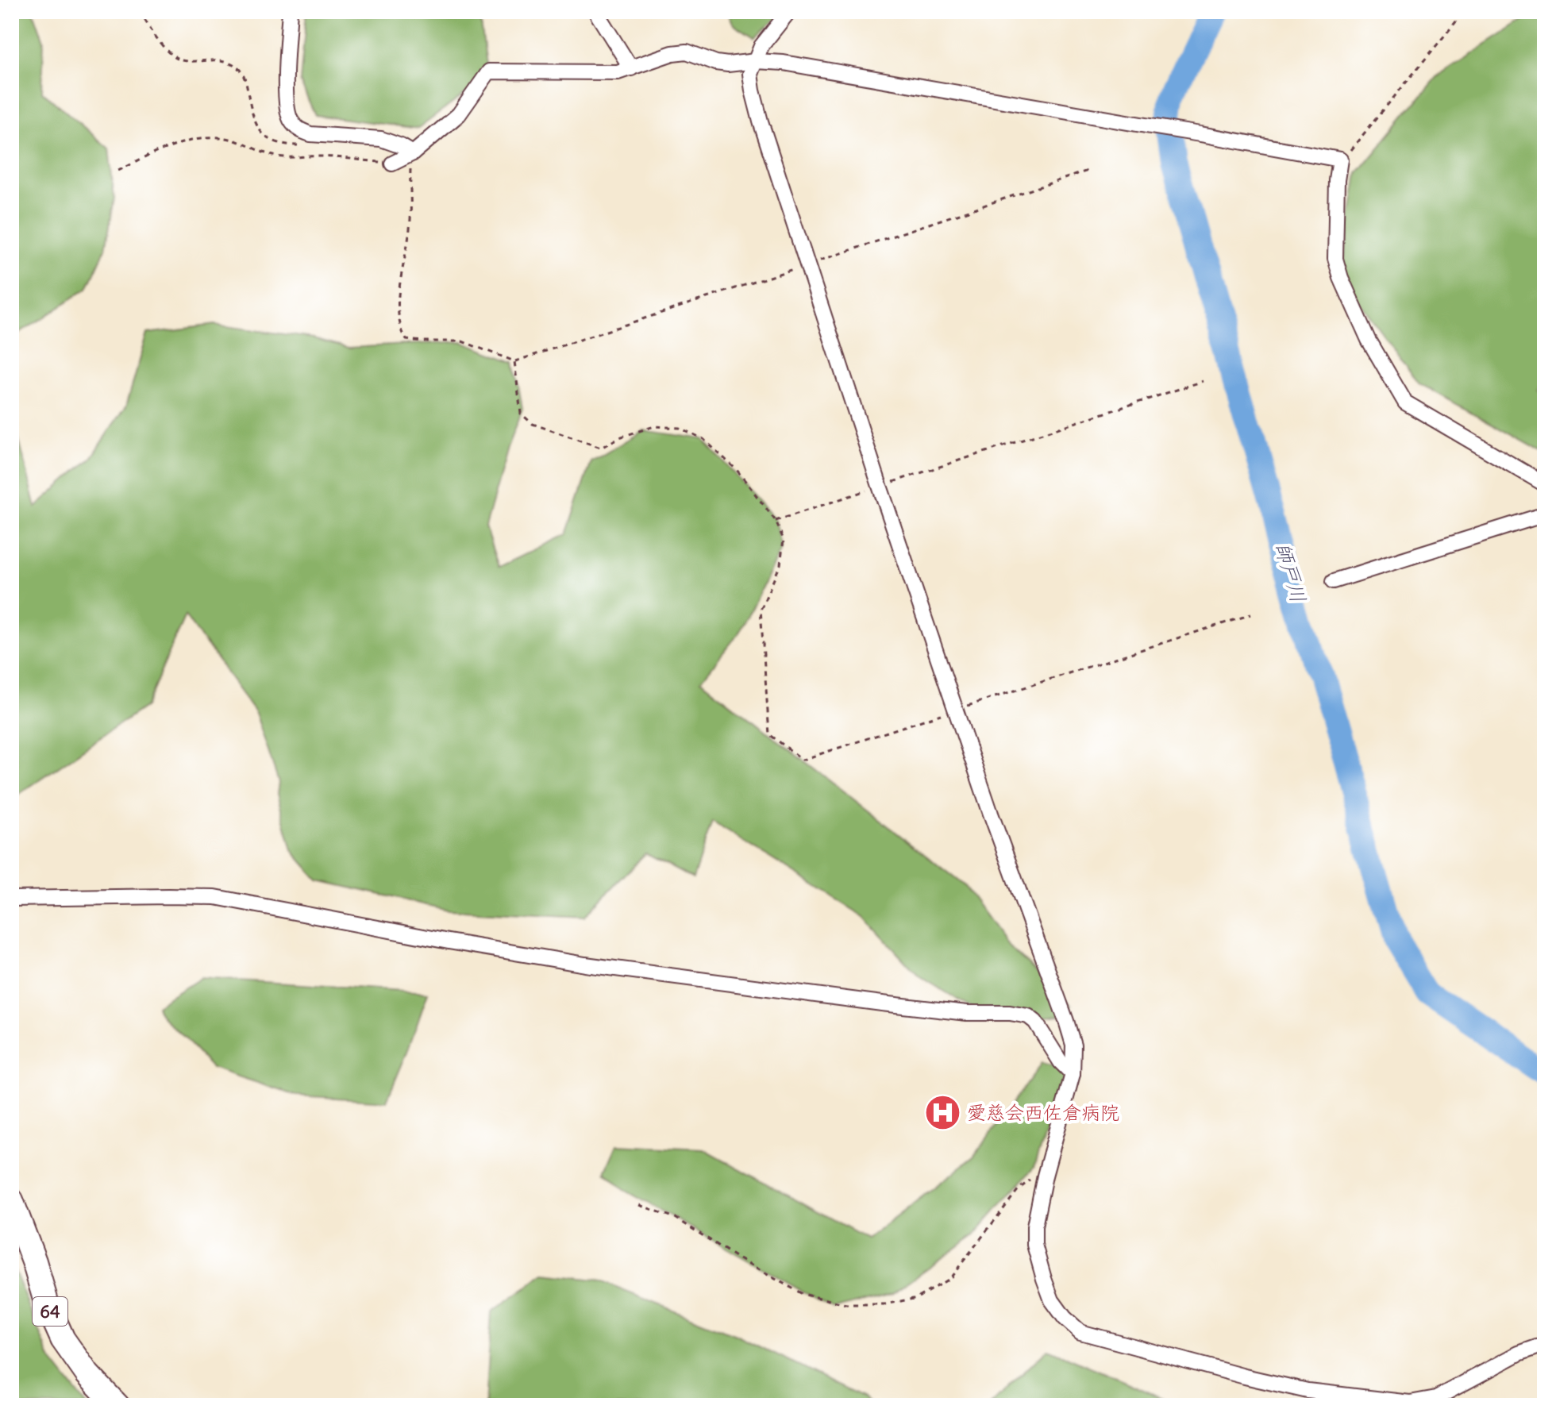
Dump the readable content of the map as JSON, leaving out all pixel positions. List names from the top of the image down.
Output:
{
  "streets": {
    "main road": ["64"]
  },
  "water": ["師戸川"],
  "places": {
    "hospital": ["愛慈会西佐倉病院"]
  }
}
